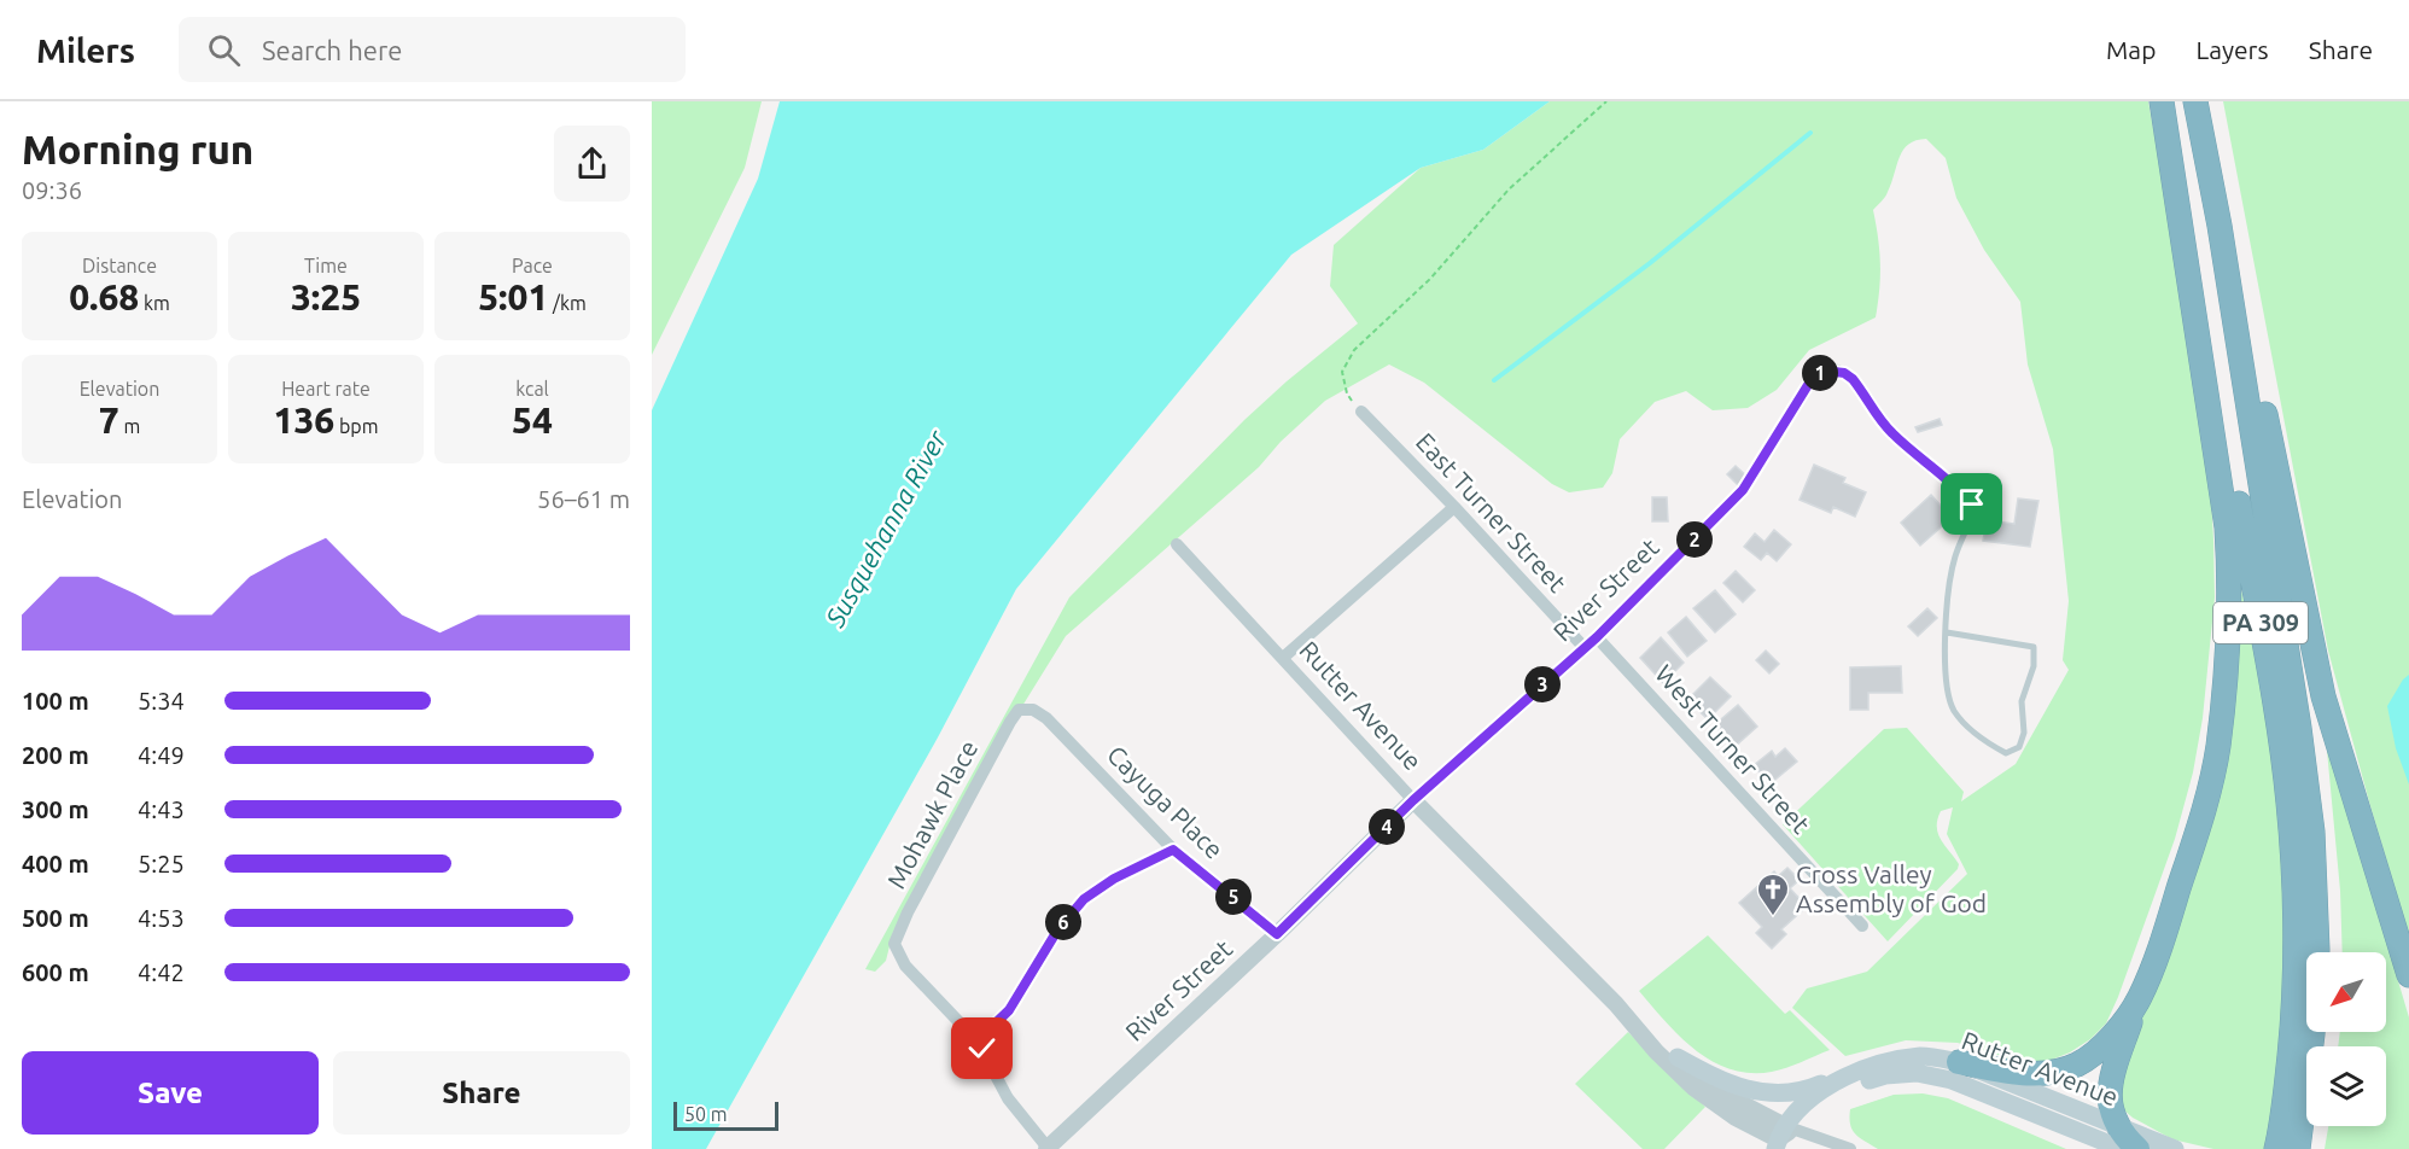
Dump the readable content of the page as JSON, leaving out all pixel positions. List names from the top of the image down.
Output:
{
  "streets": {
    "highway": ["PA 309"],
    "main road": ["Rutter Avenue"],
    "street": [
      "East Turner Street",
      "River Street",
      "West Turner Street",
      "Cayuga Place",
      "Mohawk Place"
    ]
  },
  "crossings": [
    ["East Turner Street", "River Street"],
    ["River Street", "Rutter Avenue"],
    ["River Street", "West Turner Street"],
    ["River Street", "Cayuga Place"],
    ["Cayuga Place", "Mohawk Place"]
  ],
  "water": ["Susquehanna River"],
  "places": {
    "church": ["Cross Valley Assembly of God"]
  },
  "scale_bar": "50 m",
  "north": "bottom left",
  "page": {
    "header": "Milers",
    "search": "Search here",
    "nav": ["Map", "Layers", "Share"],
    "heading": ["Morning run", "09:36"],
    "stats": [
      ["Distance", "0.68 km"],
      ["Time", "3:25"],
      ["Pace", "5:01 /km"],
      ["Elevation", "7 m"],
      ["Heart rate", "136 bpm"],
      ["kcal", "54"]
    ],
    "pins": [
      "1",
      "2",
      "3",
      "4",
      "5",
      "6"
    ],
    "chart": ["Elevation", "56–61 m"],
    "list": [
      {
        "name": "100 m",
        "note": "5:34"
      },
      {
        "name": "200 m",
        "note": "4:49"
      },
      {
        "name": "300 m",
        "note": "4:43"
      },
      {
        "name": "400 m",
        "note": "5:25"
      },
      {
        "name": "500 m",
        "note": "4:53"
      },
      {
        "name": "600 m",
        "note": "4:42"
      }
    ],
    "buttons": ["Save", "Share"],
    "scale": "50 m"
  }
}
